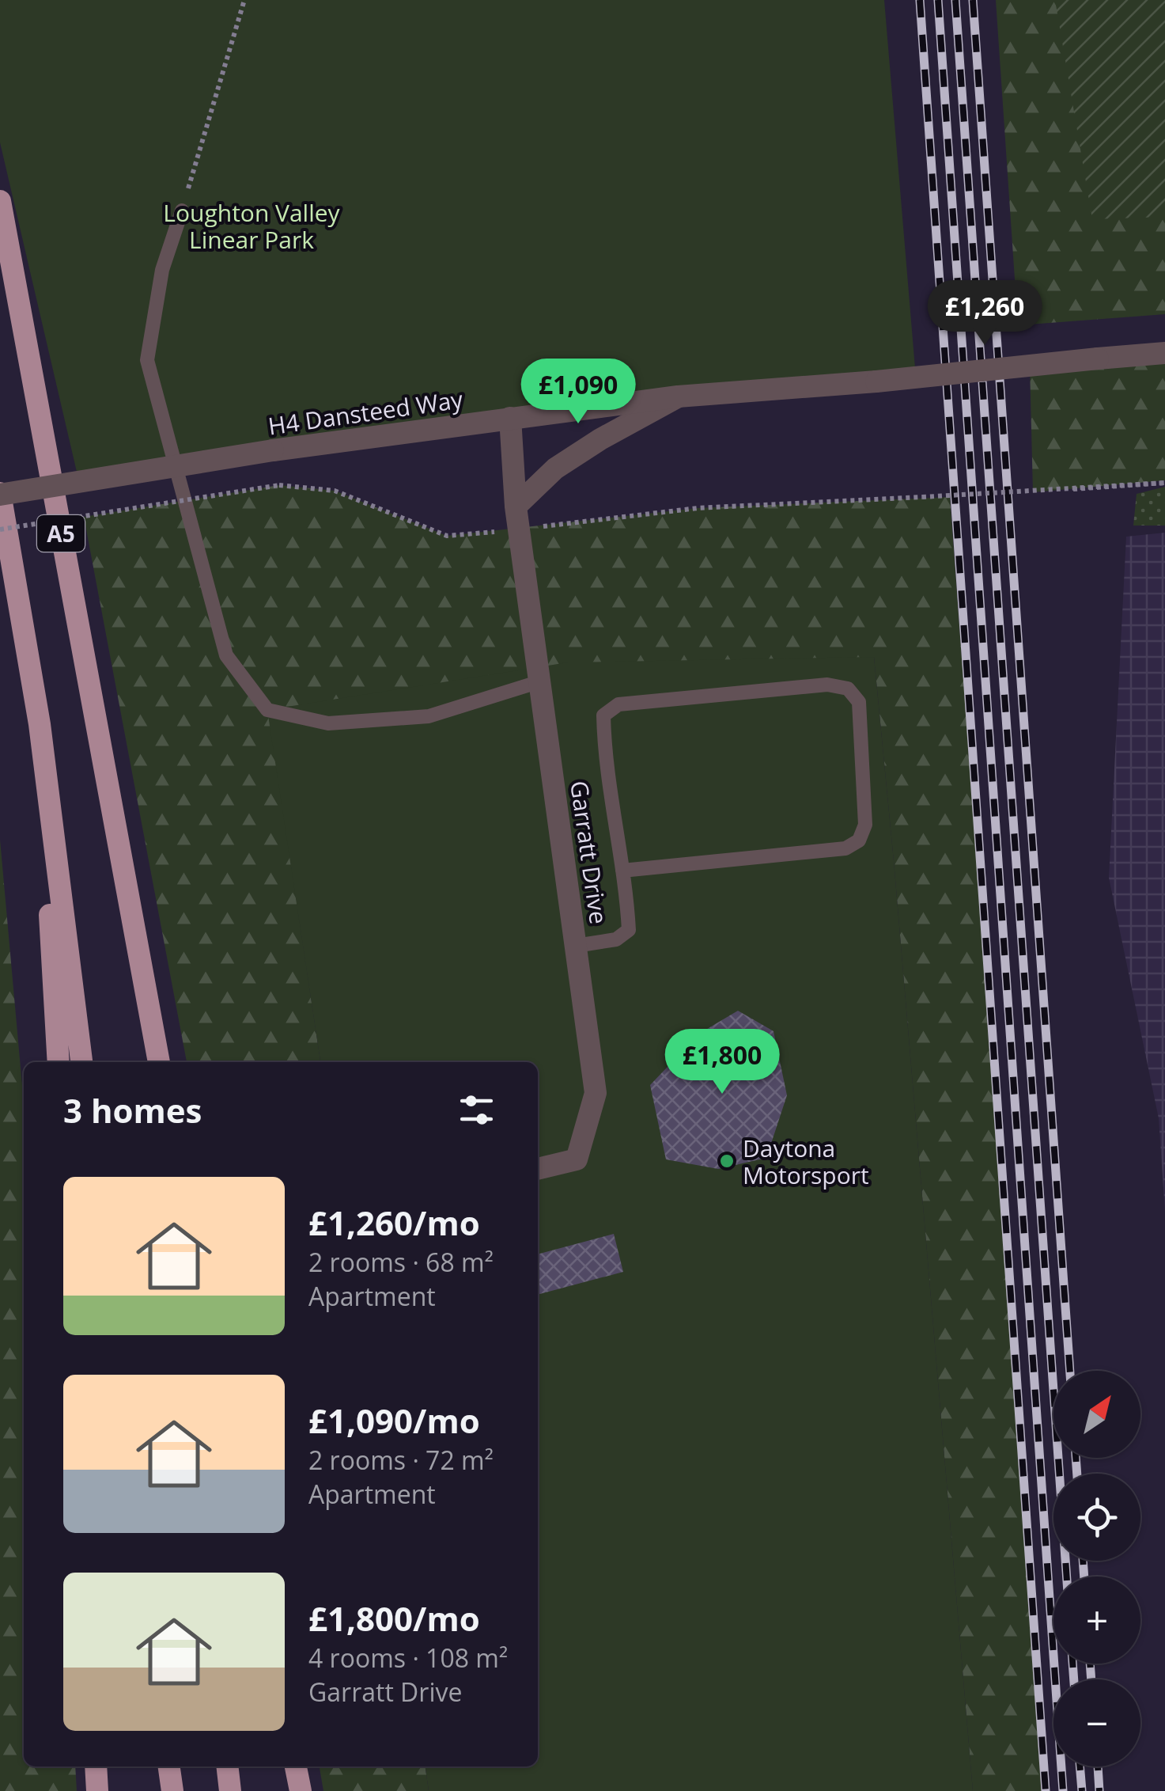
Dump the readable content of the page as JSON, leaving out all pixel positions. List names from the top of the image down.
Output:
{
  "streets": {
    "highway": ["A5"],
    "street": ["H4 Dansteed Way", "Garratt Drive"]
  },
  "crossings": [
    ["H4 Dansteed Way", "A5"],
    ["H4 Dansteed Way", "Garratt Drive"]
  ],
  "parks": ["Loughton Valley Linear Park"],
  "places": ["Daytona Motorsport"],
  "north": "top right",
  "page": {
    "price": ["£1,260", "£1,090", "£1,800"],
    "heading": "3 homes",
    "list": [
      {
        "name": "£1,260/mo",
        "note": "2 rooms · 68 m² · Apartment"
      },
      {
        "name": "£1,090/mo",
        "note": "2 rooms · 72 m² · Apartment"
      },
      {
        "name": "£1,800/mo",
        "note": "4 rooms · 108 m² · Garratt Drive"
      }
    ],
    "map_buttons": ["+", "−"]
  }
}
